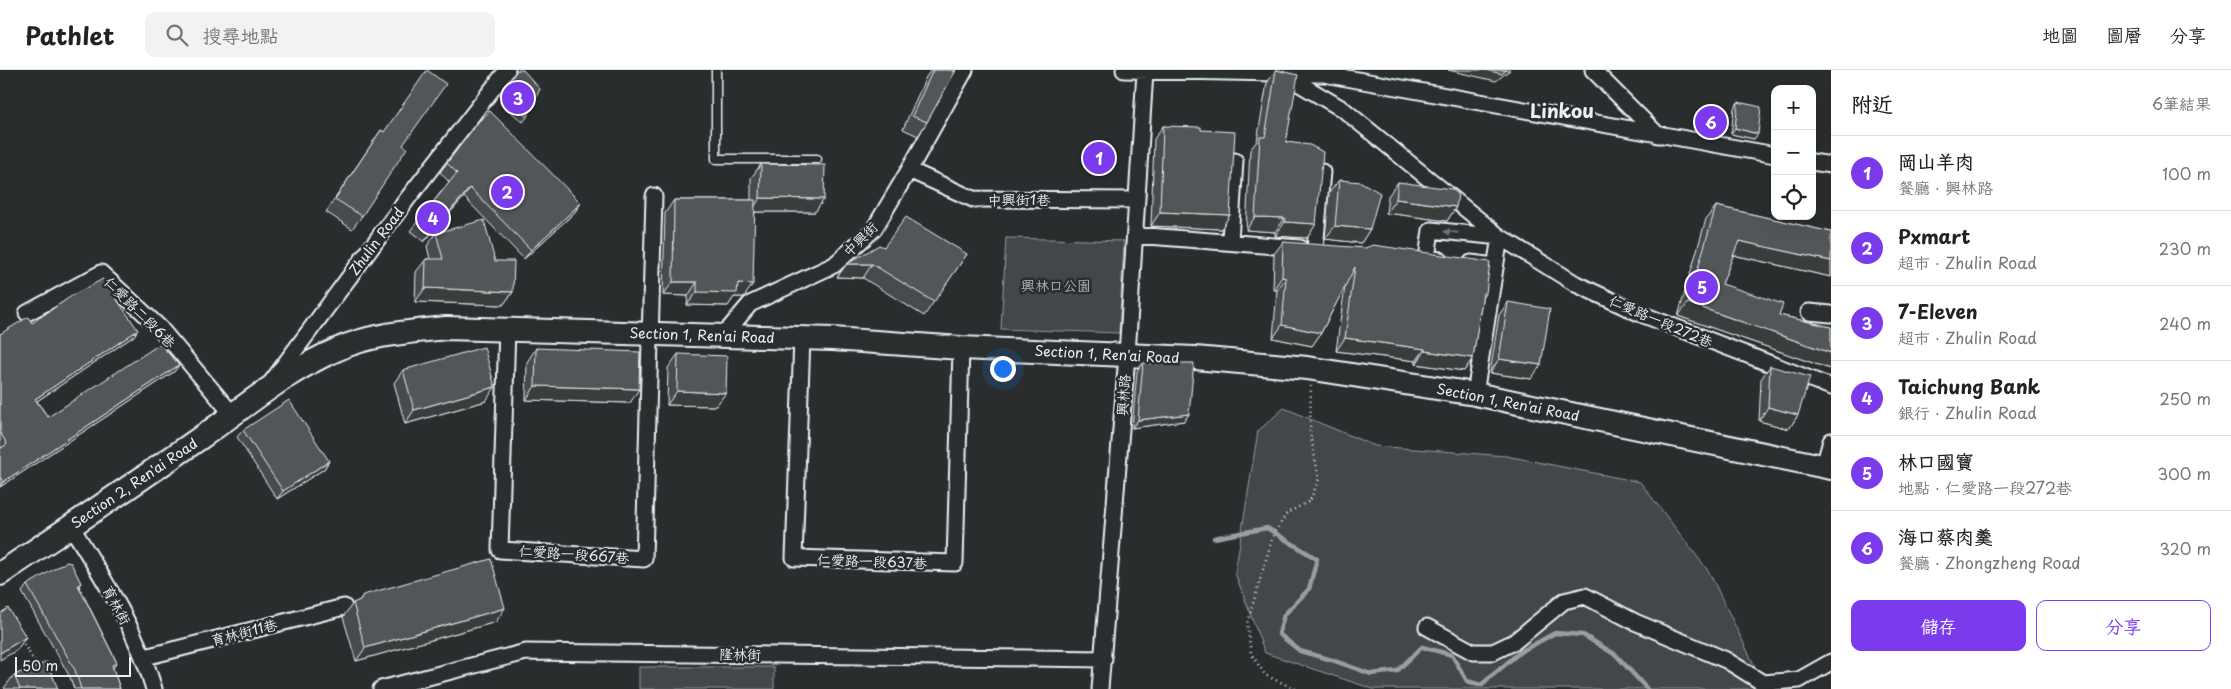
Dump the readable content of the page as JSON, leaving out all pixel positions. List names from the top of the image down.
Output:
{
  "streets": {
    "main road": ["Section 1, Ren'ai Road", "Section 2, Ren'ai Road"],
    "street": [
      "中興街1巷",
      "中興街",
      "Zhulin Road",
      "仁愛路二段6巷",
      "仁愛路一段272巷",
      "興林路",
      "仁愛路一段667巷",
      "仁愛路一段637巷",
      "育林街",
      "育林街11巷",
      "隆林街"
    ]
  },
  "crossings": [
    ["中興街1巷", "中興街"],
    ["中興街1巷", "興林路"],
    ["中興街", "Section 1, Ren'ai Road"],
    ["Zhulin Road", "Section 1, Ren'ai Road"],
    ["Zhulin Road", "Section 2, Ren'ai Road"],
    ["仁愛路二段6巷", "Section 2, Ren'ai Road"],
    ["Section 1, Ren'ai Road", "興林路"],
    ["Section 1, Ren'ai Road", "Section 2, Ren'ai Road"],
    ["Section 1, Ren'ai Road", "仁愛路一段667巷"],
    ["Section 1, Ren'ai Road", "仁愛路一段637巷"],
    ["興林路", "隆林街"],
    ["Section 2, Ren'ai Road", "育林街"],
    ["育林街", "育林街11巷"]
  ],
  "districts": ["Linkou"],
  "parks": ["興林口公園"],
  "scale_bar": "50 m",
  "page": {
    "header": "Pathlet",
    "search": "搜尋地點",
    "nav": ["地圖", "圖層", "分享"],
    "heading": ["附近", "6筆結果"],
    "pins": [
      "3",
      "6",
      "1",
      "2",
      "4",
      "5"
    ],
    "map_buttons": ["+", "−"],
    "list": [
      {
        "mark": "1",
        "name": "岡山羊肉",
        "note": "餐廳 · 興林路",
        "value": "100 m"
      },
      {
        "mark": "2",
        "name": "Pxmart",
        "note": "超市 · Zhulin Road",
        "value": "230 m"
      },
      {
        "mark": "3",
        "name": "7-Eleven",
        "note": "超市 · Zhulin Road",
        "value": "240 m"
      },
      {
        "mark": "4",
        "name": "Taichung Bank",
        "note": "銀行 · Zhulin Road",
        "value": "250 m"
      },
      {
        "mark": "5",
        "name": "林口國寶",
        "note": "地點 · 仁愛路一段272巷",
        "value": "300 m"
      },
      {
        "mark": "6",
        "name": "海口蔡肉羹",
        "note": "餐廳 · Zhongzheng Road",
        "value": "320 m"
      }
    ],
    "buttons": ["儲存", "分享"],
    "scale": "50 m"
  }
}
